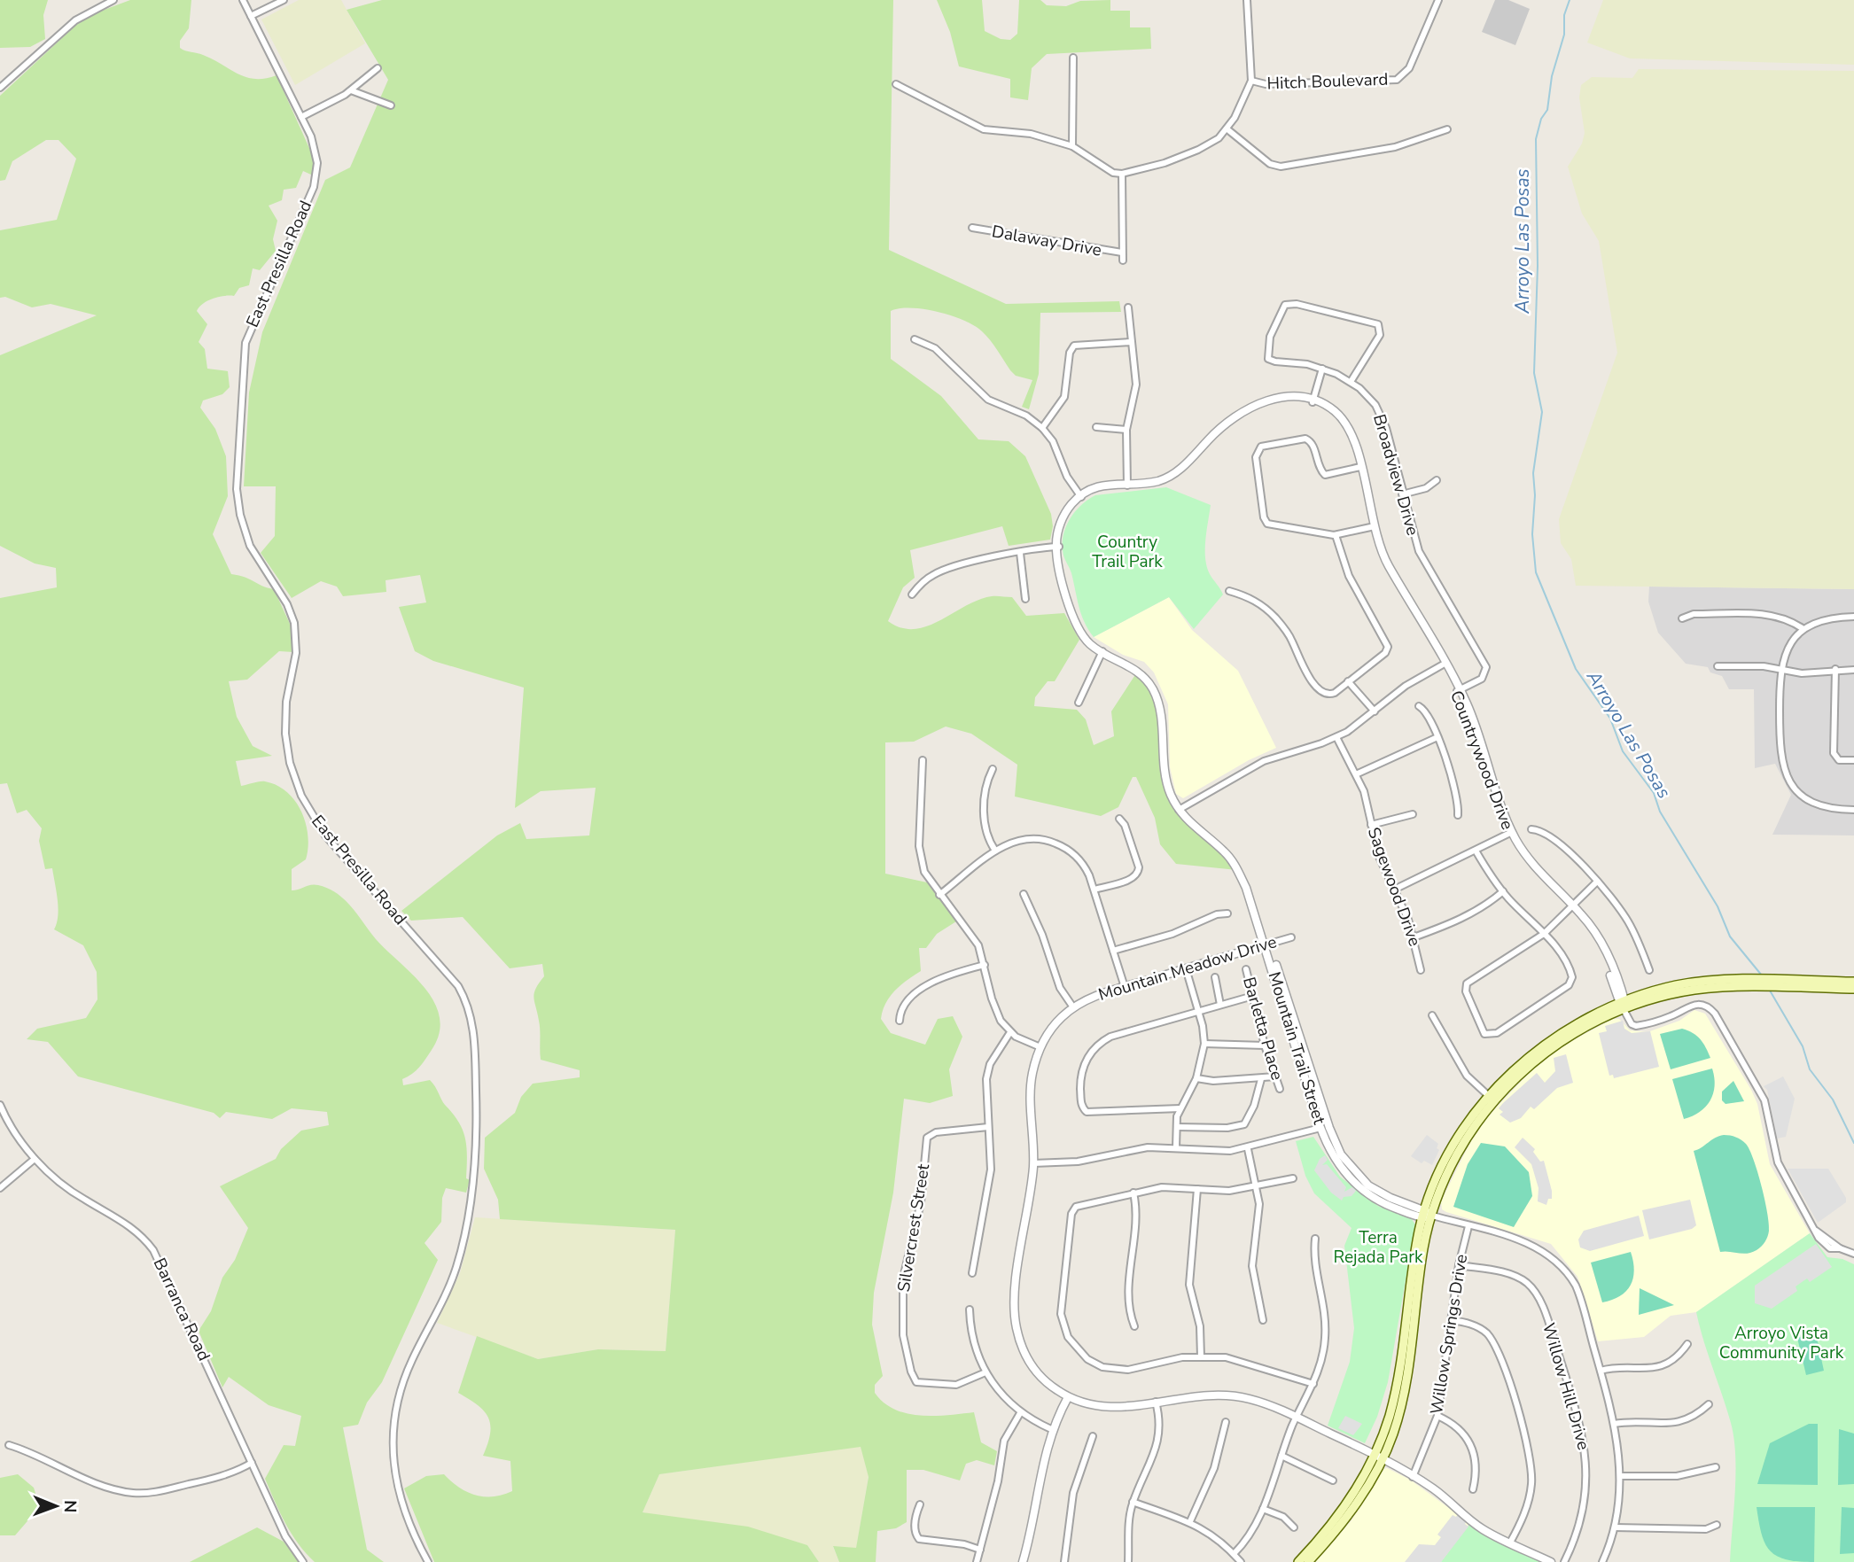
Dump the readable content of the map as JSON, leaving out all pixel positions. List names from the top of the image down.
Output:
{
  "streets": {
    "street": [
      "Hitch Boulevard",
      "Dalaway Drive",
      "East Presilla Road",
      "Broadview Drive",
      "Countrywood Drive",
      "Sagewood Drive",
      "Mountain Meadow Drive",
      "Barletta Place",
      "Mountain Trail Street",
      "Silvercrest Street",
      "Barranca Road",
      "Willow Springs Drive",
      "Willow Hill Drive"
    ]
  },
  "crossings": [
    ["Hitch Boulevard", "Dalaway Drive"],
    ["Broadview Drive", "Countrywood Drive"],
    ["Mountain Meadow Drive", "Mountain Trail Street"],
    ["Mountain Meadow Drive", "Willow Springs Drive"],
    ["Mountain Trail Street", "Willow Springs Drive"],
    ["Willow Springs Drive", "Willow Hill Drive"]
  ],
  "water": ["Arroyo Las Posas"],
  "parks": ["Country Trail Park", "Terra Rejada Park", "Arroyo Vista Community Park"],
  "north": "right"
}
